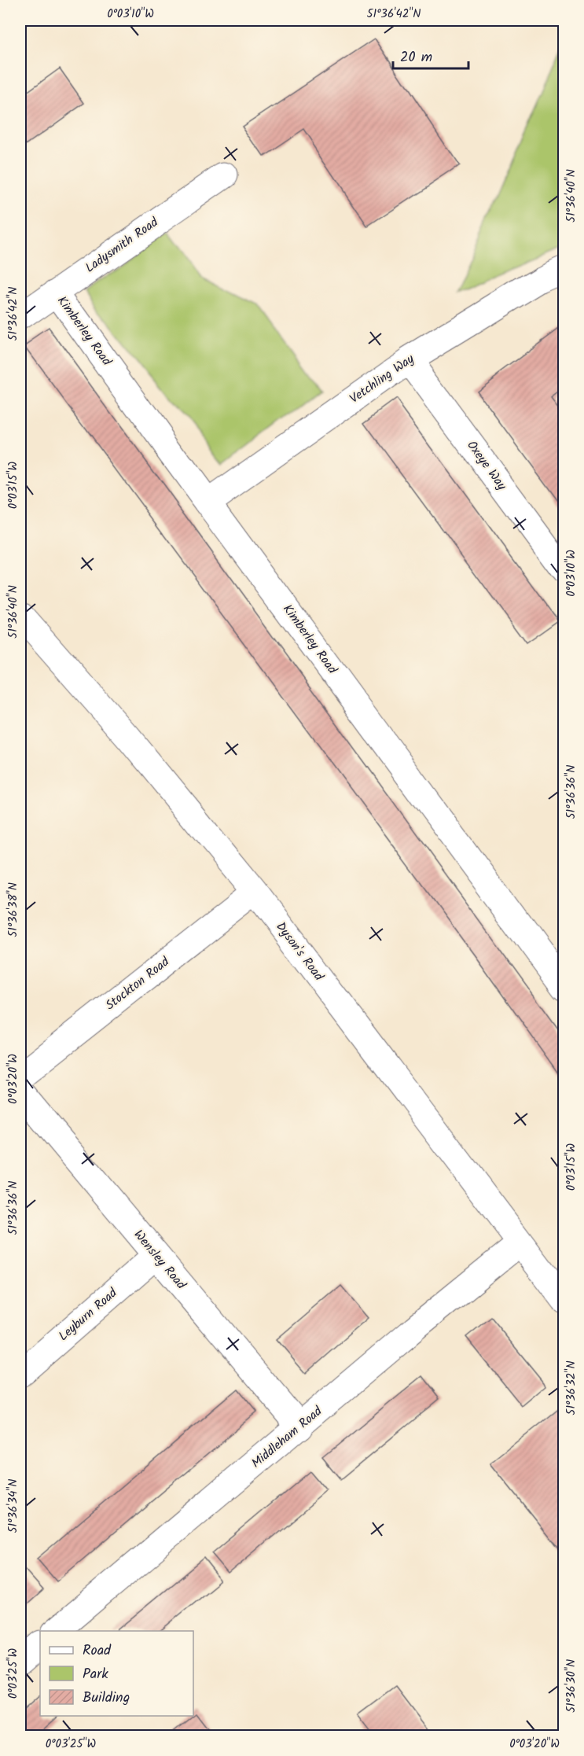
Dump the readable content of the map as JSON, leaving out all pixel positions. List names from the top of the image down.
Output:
{
  "streets": {
    "street": [
      "Ladysmith Road",
      "Kimberley Road",
      "Vetchling Way",
      "Oxeye Way",
      "Dyson's Road",
      "Stockton Road",
      "Wensley Road",
      "Leyburn Road",
      "Middleham Road"
    ]
  },
  "crossings": [
    ["Ladysmith Road", "Kimberley Road"],
    ["Kimberley Road", "Vetchling Way"],
    ["Vetchling Way", "Oxeye Way"],
    ["Dyson's Road", "Stockton Road"],
    ["Dyson's Road", "Middleham Road"],
    ["Wensley Road", "Leyburn Road"],
    ["Wensley Road", "Middleham Road"]
  ],
  "legend": ["Road", "Park", "Building"],
  "scale_bar": "20 m",
  "coordinates": [
    "0°03'10\"W",
    "51°36'42\"N",
    "51°36'40\"N",
    "0°03'15\"W",
    "51°36'36\"N",
    "51°36'38\"N",
    "0°03'20\"W",
    "51°36'32\"N",
    "51°36'34\"N",
    "0°03'25\"W",
    "51°36'30\"N"
  ]
}
